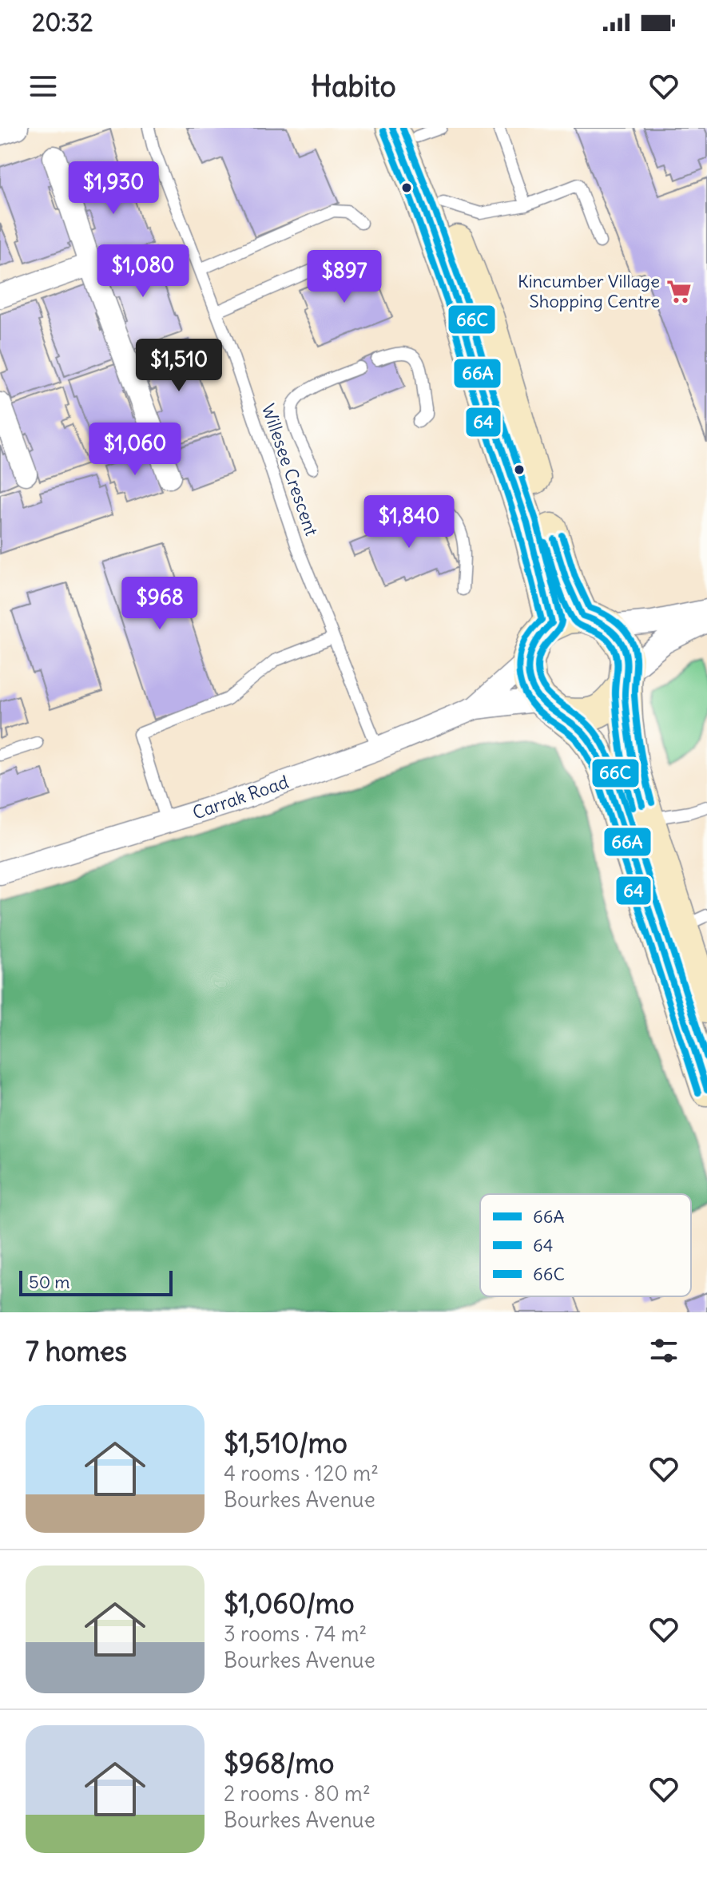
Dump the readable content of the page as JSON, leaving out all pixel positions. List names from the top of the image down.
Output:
{
  "streets": {
    "street": ["Carrak Road"],
    "lane": ["Willesee Crescent"]
  },
  "crossings": [
    ["Willesee Crescent", "Carrak Road"]
  ],
  "places": {
    "supermarket": ["Kincumber Village Shopping Centre"]
  },
  "lines": ["transit line 66A", "transit line 66C", "transit line 64"],
  "legend": ["66A", "64", "66C"],
  "scale_bar": "50 m",
  "page": {
    "status": "20:32",
    "header": "Habito",
    "price": [
      "$1,930",
      "$1,080",
      "$897",
      "$1,510",
      "$1,060",
      "$1,840",
      "$968"
    ],
    "scale": "50 m",
    "heading": "7 homes",
    "list": [
      {
        "name": "$1,510/mo",
        "note": "4 rooms · 120 m² · Bourkes Avenue"
      },
      {
        "name": "$1,060/mo",
        "note": "3 rooms · 74 m² · Bourkes Avenue"
      },
      {
        "name": "$968/mo",
        "note": "2 rooms · 80 m² · Bourkes Avenue"
      }
    ]
  }
}
